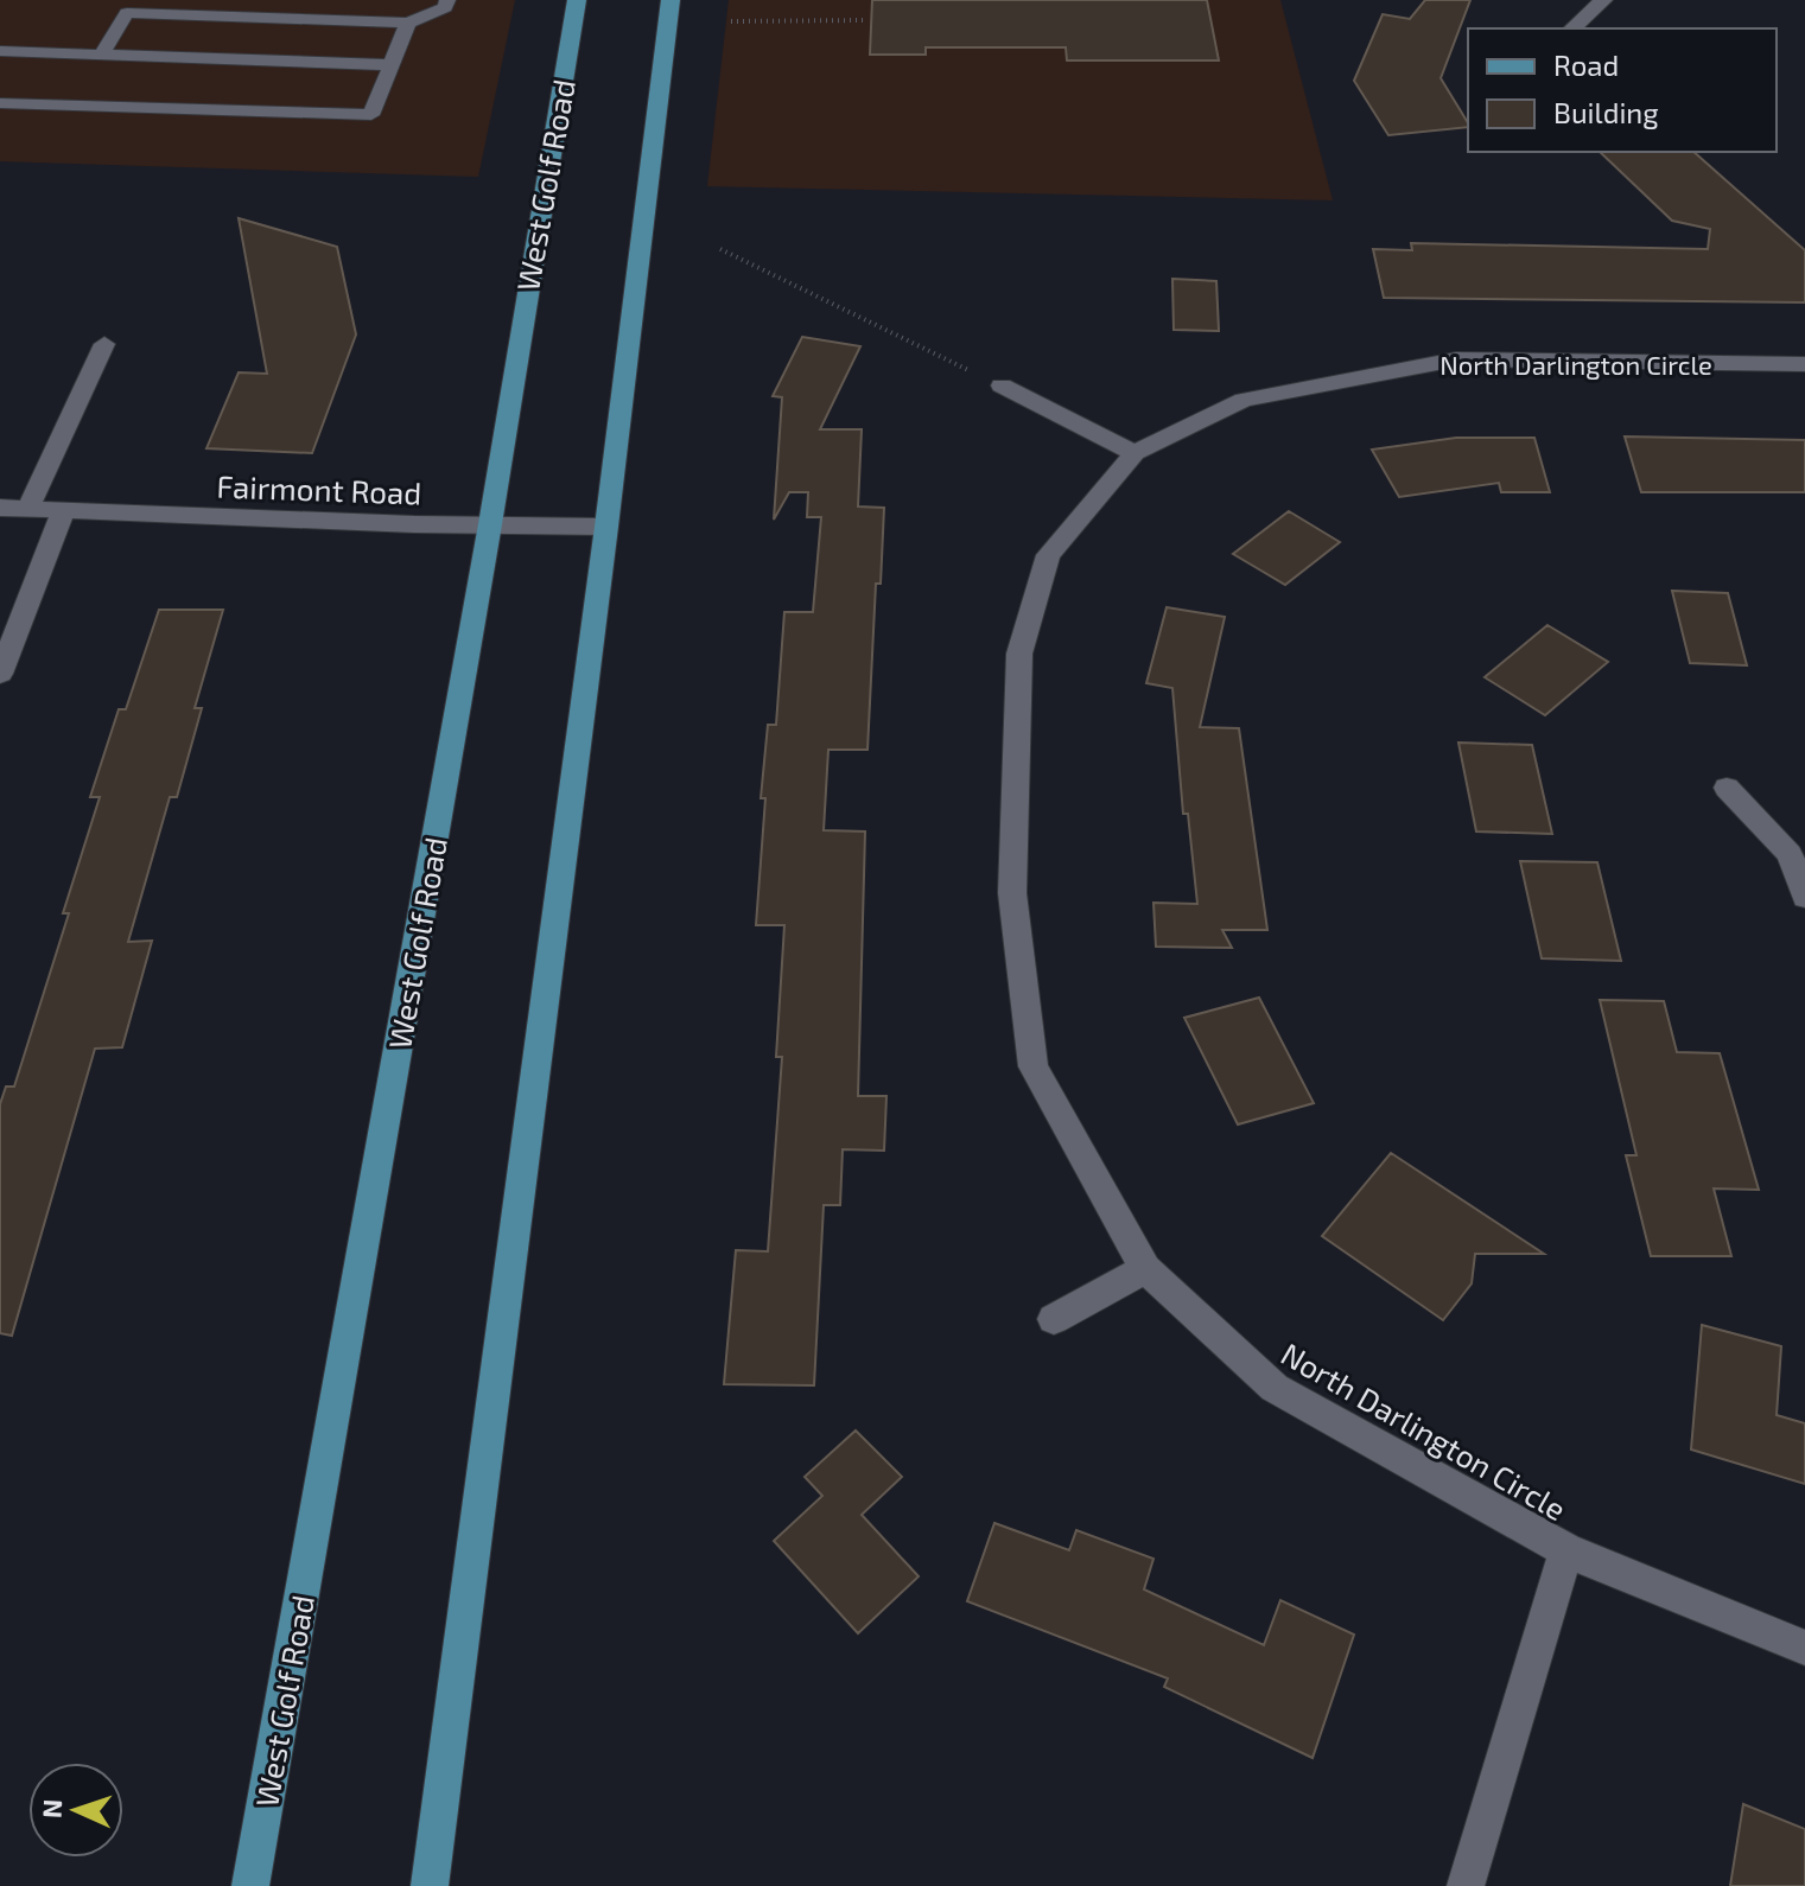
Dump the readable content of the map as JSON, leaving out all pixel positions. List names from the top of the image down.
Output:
{
  "streets": {
    "main road": ["West Golf Road"],
    "street": ["North Darlington Circle", "Fairmont Road"]
  },
  "crossings": [
    ["West Golf Road", "Fairmont Road"]
  ],
  "legend": ["Road", "Building"],
  "north": "left"
}
